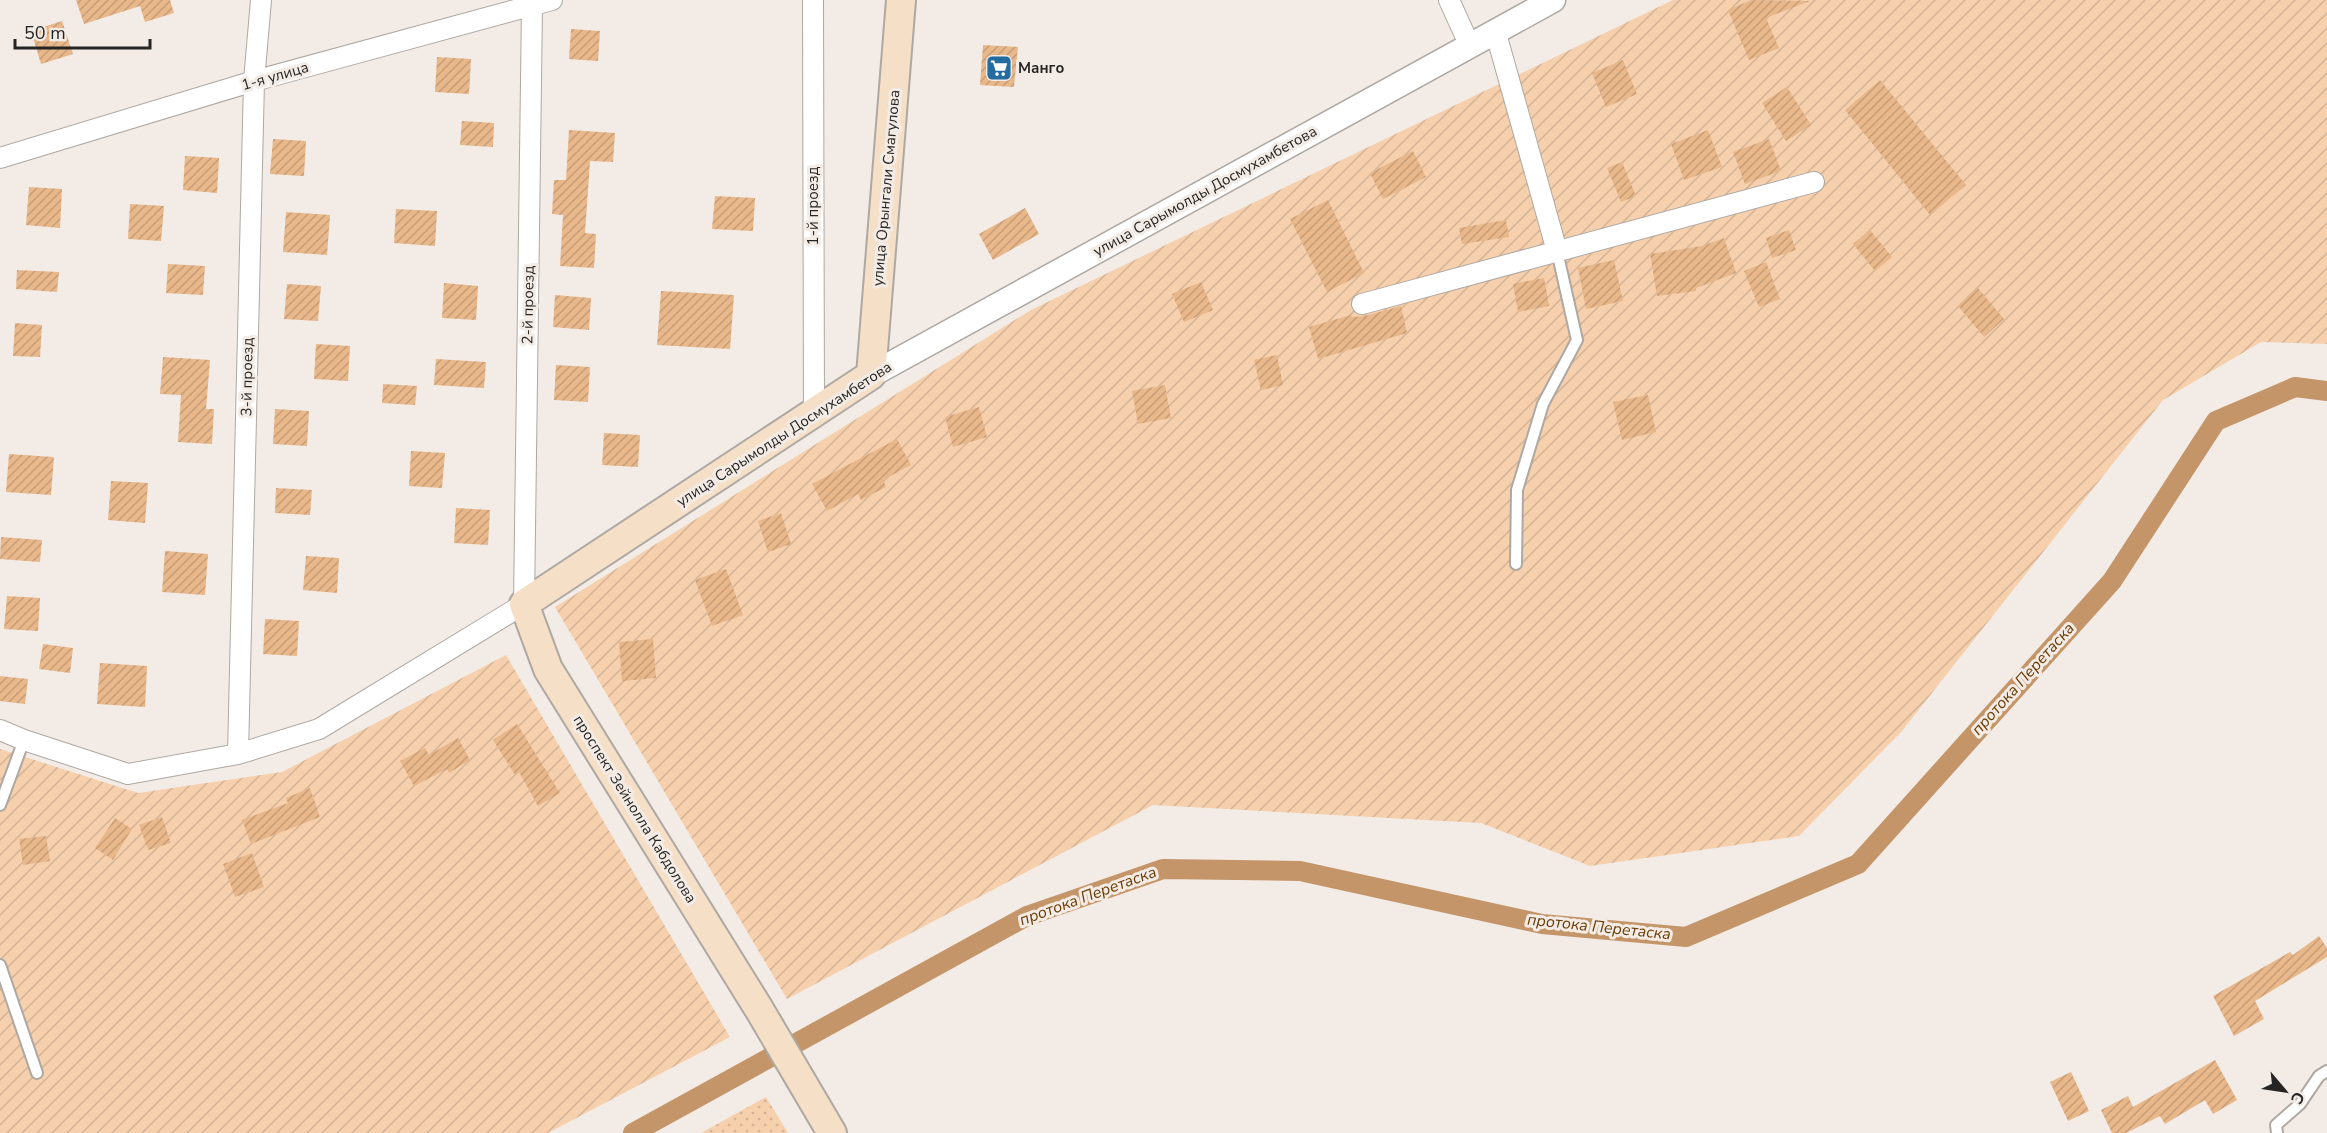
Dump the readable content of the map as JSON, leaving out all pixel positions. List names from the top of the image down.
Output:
{
  "streets": {
    "main road": ["улица Орынгали Смагулова", "улица Сарымолды Досмухамбетова", "проспект Зейнолла Кабдолова"],
    "street": [
      "1-я улица",
      "1-й проезд",
      "2-й проезд",
      "3-й проезд"
    ]
  },
  "crossings": [
    ["1-я улица", "2-й проезд"],
    ["1-я улица", "3-й проезд"],
    ["улица Орынгали Смагулова", "улица Сарымолды Досмухамбетова"],
    ["улица Сарымолды Досмухамбетова", "1-й проезд"],
    ["улица Сарымолды Досмухамбетова", "2-й проезд"],
    ["улица Сарымолды Досмухамбетова", "3-й проезд"],
    ["улица Сарымолды Досмухамбетова", "проспект Зейнолла Кабдолова"],
    ["2-й проезд", "проспект Зейнолла Кабдолова"]
  ],
  "water": ["протока Перетаска"],
  "places": {
    "supermarket": ["Манго"]
  },
  "scale_bar": "50 m",
  "north": "bottom right"
}
